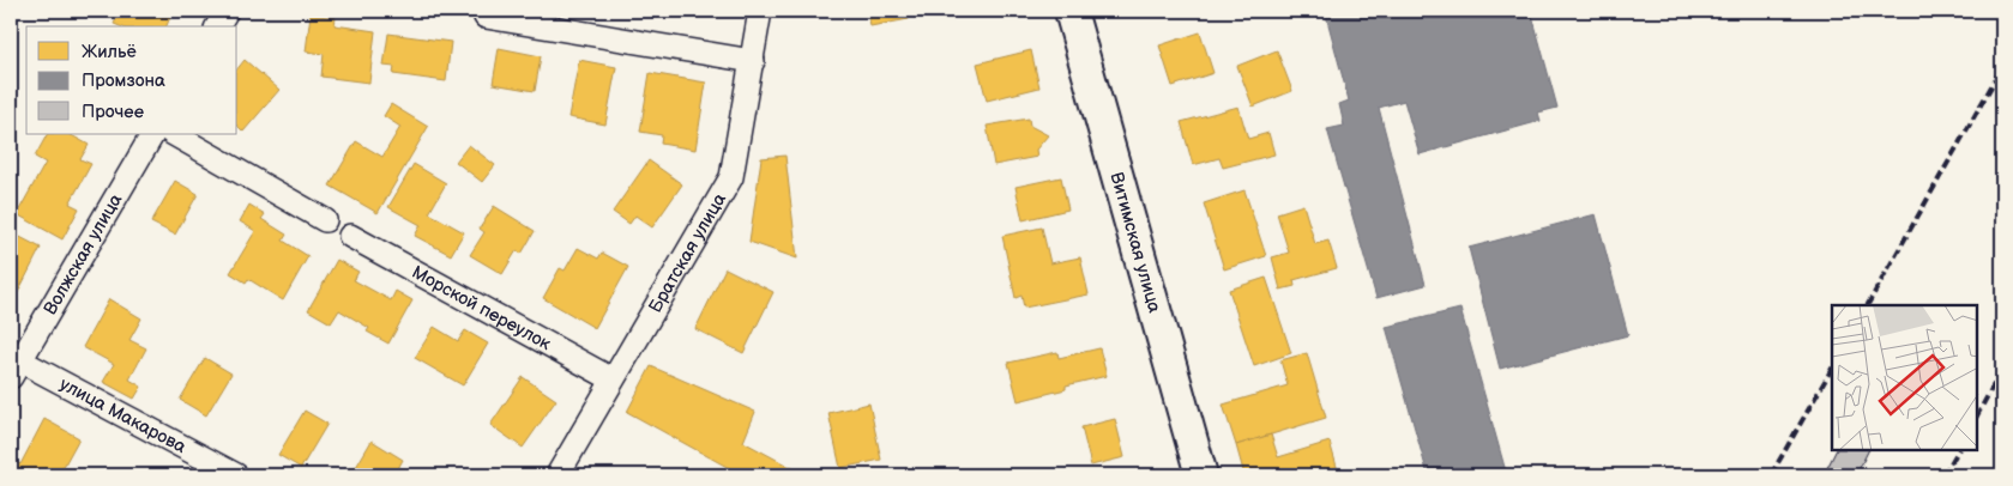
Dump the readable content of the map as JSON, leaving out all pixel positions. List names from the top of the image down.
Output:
{
  "streets": {
    "street": [
      "Витимская улица",
      "Братская улица",
      "Волжская улица",
      "Морской переулок",
      "улица Макарова"
    ]
  },
  "crossings": [
    ["Братская улица", "Морской переулок"],
    ["Волжская улица", "улица Макарова"]
  ],
  "legend": ["Жильё", "Промзона", "Прочее"]
}
